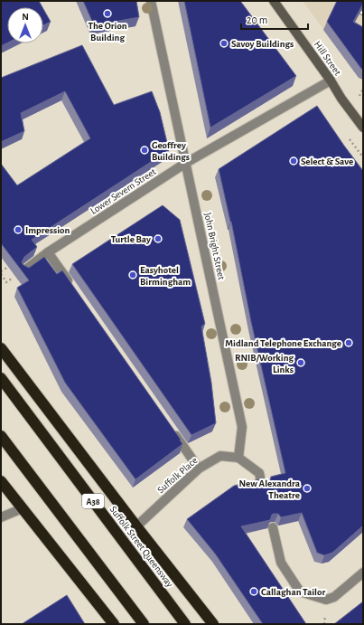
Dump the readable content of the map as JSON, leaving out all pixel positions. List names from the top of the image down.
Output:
{
  "streets": {
    "highway": ["A38", "Suffolk Street Queensway"],
    "street": [
      "Hill Street",
      "Lower Severn Street",
      "John Bright Street",
      "Suffolk Place"
    ]
  },
  "crossings": [
    ["Hill Street", "Lower Severn Street"],
    ["Lower Severn Street", "John Bright Street"],
    ["John Bright Street", "Suffolk Place"]
  ],
  "places": [
    "The Orion Building",
    "Savoy Buildings",
    "Geoffrey Buildings",
    "Select & Save",
    "Impression",
    "Turtle Bay",
    "Easyhotel Birmingham",
    "Midland Telephone Exchange",
    "RNIB/Working Links",
    "New Alexandra Theatre",
    "Callaghan Tailor"
  ],
  "scale_bar": "20 m",
  "north": "top"
}
